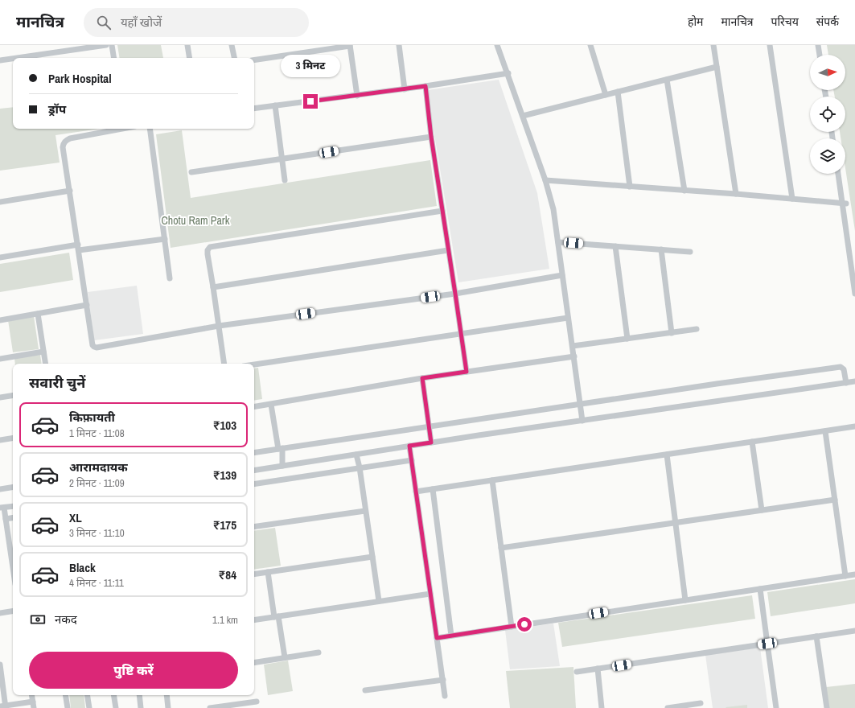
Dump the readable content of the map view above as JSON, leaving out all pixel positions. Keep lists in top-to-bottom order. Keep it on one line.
{"parks":["Chotu Ram Park"],"north":"right","page":{"header":"मानचित्र","search":"यहाँ खोजें","nav":["होम","मानचित्र","परिचय","संपर्क"],"bubble":"3 मिनट","banner":["Park Hospital","ड्रॉप"],"heading":"सवारी चुनें","list":[{"name":"किफ़ायती","note":"1 मिनट · 11:08","value":"₹103"},{"name":"आरामदायक","note":"2 मिनट · 11:09","value":"₹139"},{"name":"XL","note":"3 मिनट · 11:10","value":"₹175"},{"name":"Black","note":"4 मिनट · 11:11","value":"₹84"}],"pay":["नकद","1.1 km"],"buttons":"पुष्टि करें"}}
